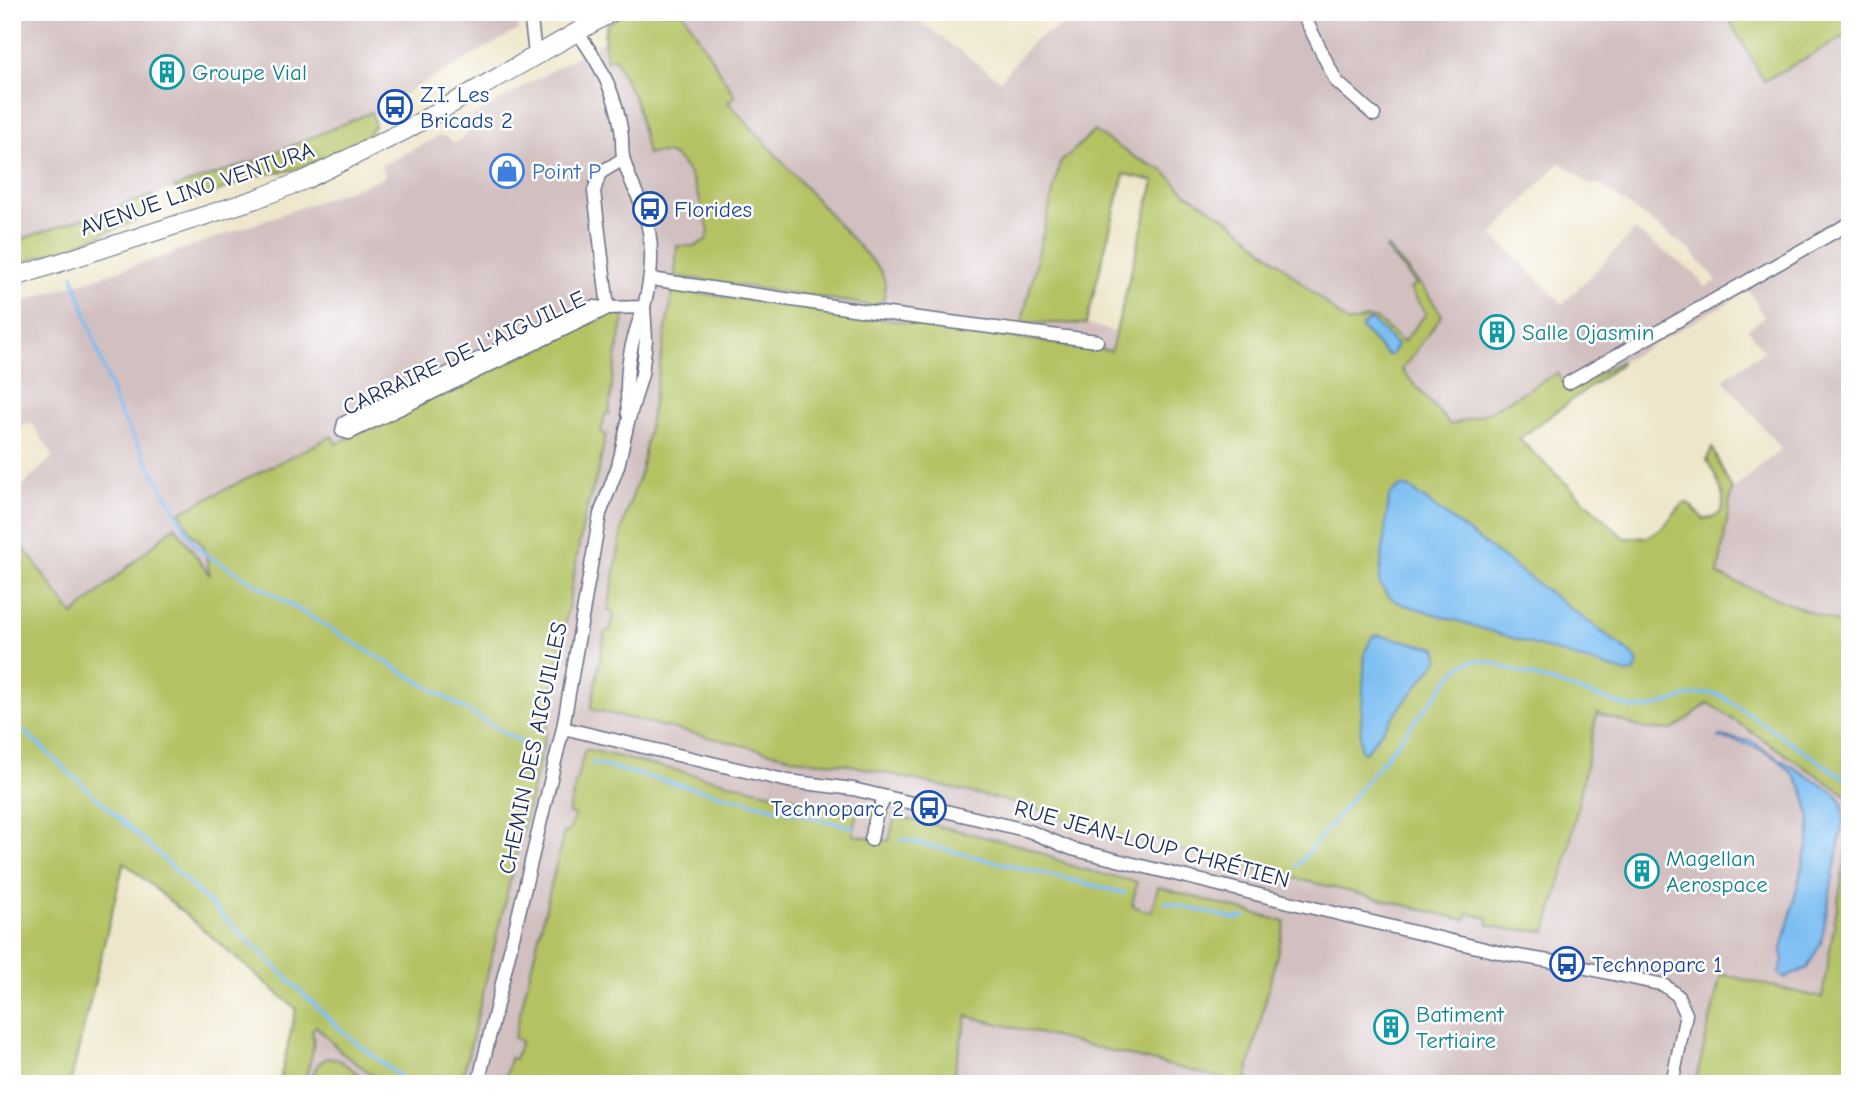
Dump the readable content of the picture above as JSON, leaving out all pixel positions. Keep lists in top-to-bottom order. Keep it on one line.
{"streets":{"main road":["AVENUE LINO VENTURA"],"street":["CARRAIRE DE L'AIGUILLE","CHEMIN DES AIGUILLES","RUE JEAN-LOUP CHRÉTIEN"]},"crossings":[["CARRAIRE DE L'AIGUILLE","CHEMIN DES AIGUILLES"],["CHEMIN DES AIGUILLES","RUE JEAN-LOUP CHRÉTIEN"]],"places":{"building":["Groupe Vial","Salle Ojasmin","Magellan Aerospace","Batiment Tertiaire"],"bus stop":["Z.I. Les Bricads 2","Florides","Technoparc 2","Technoparc 1"],"shop":["Point P"]}}
